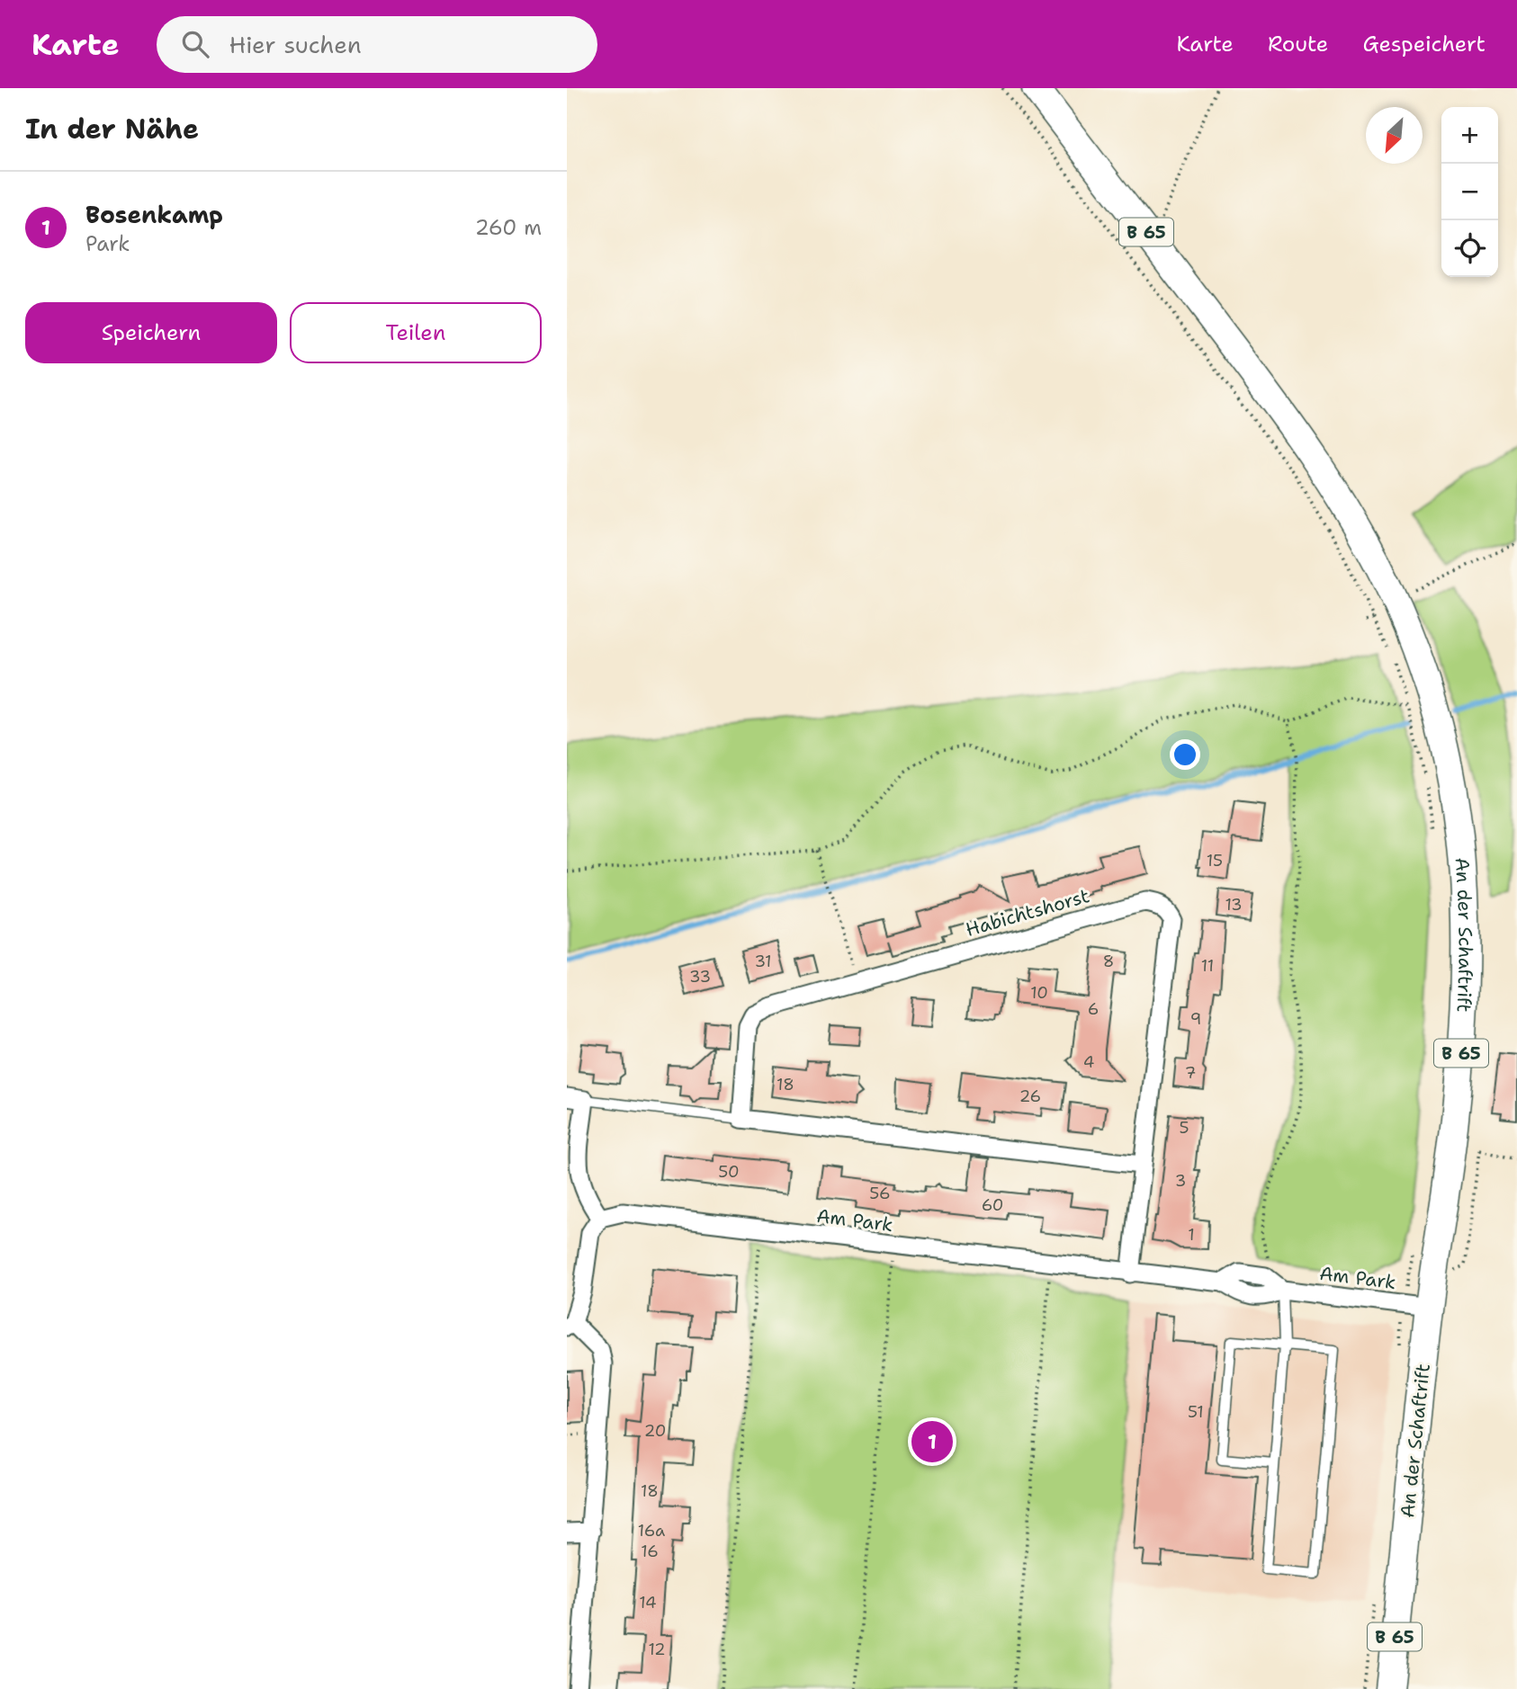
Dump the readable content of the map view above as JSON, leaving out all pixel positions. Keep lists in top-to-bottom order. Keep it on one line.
{"streets":{"main road":["B 65","An der Schaftrift"],"street":["Habichtshorst","Am Park"]},"crossings":[["B 65","An der Schaftrift"],["Habichtshorst","Am Park"],["An der Schaftrift","Am Park"]],"house_numbers":["15","13","31","8","11","33","10","6","9","4","7","18","26","5","50","3","56","60","1","51","20","18","16a","16","14","12"],"north":"bottom left","page":{"header":"Karte","search":"Hier suchen","nav":["Karte","Route","Gespeichert"],"heading":"In der Nähe","map_buttons":["+","−"],"list":[{"mark":"1","name":"Bosenkamp","note":"Park","value":"260 m"}],"buttons":["Speichern","Teilen"],"pins":"1"}}
